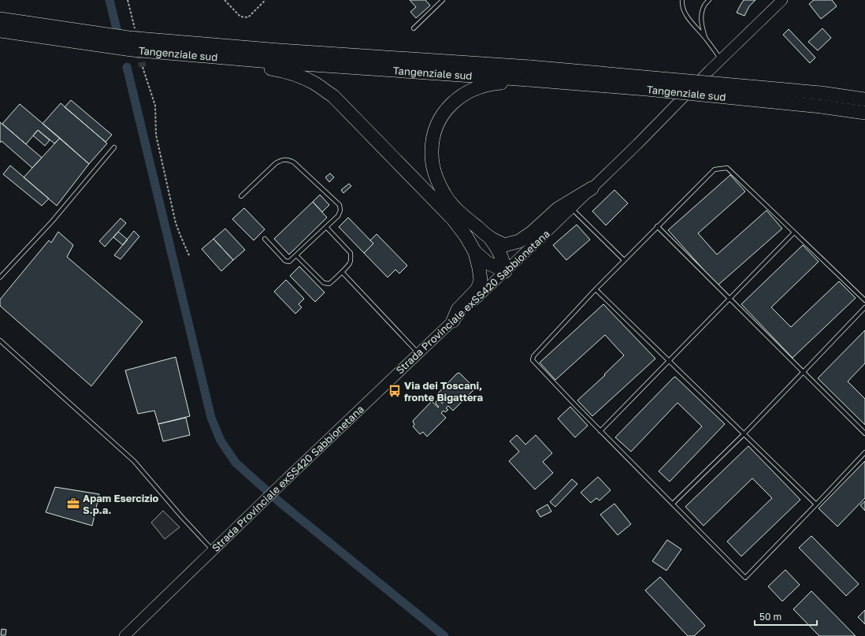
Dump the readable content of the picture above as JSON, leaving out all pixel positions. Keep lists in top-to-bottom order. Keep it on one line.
{"streets":{"highway":["Tangenziale sud"],"main road":["Strada Provinciale exSS420 Sabbionetana"]},"places":{"bus stop":["Via dei Toscani, fronte Bigattera"],"office":["Apam Esercizio S.p.a."]},"scale_bar":"50 m"}
